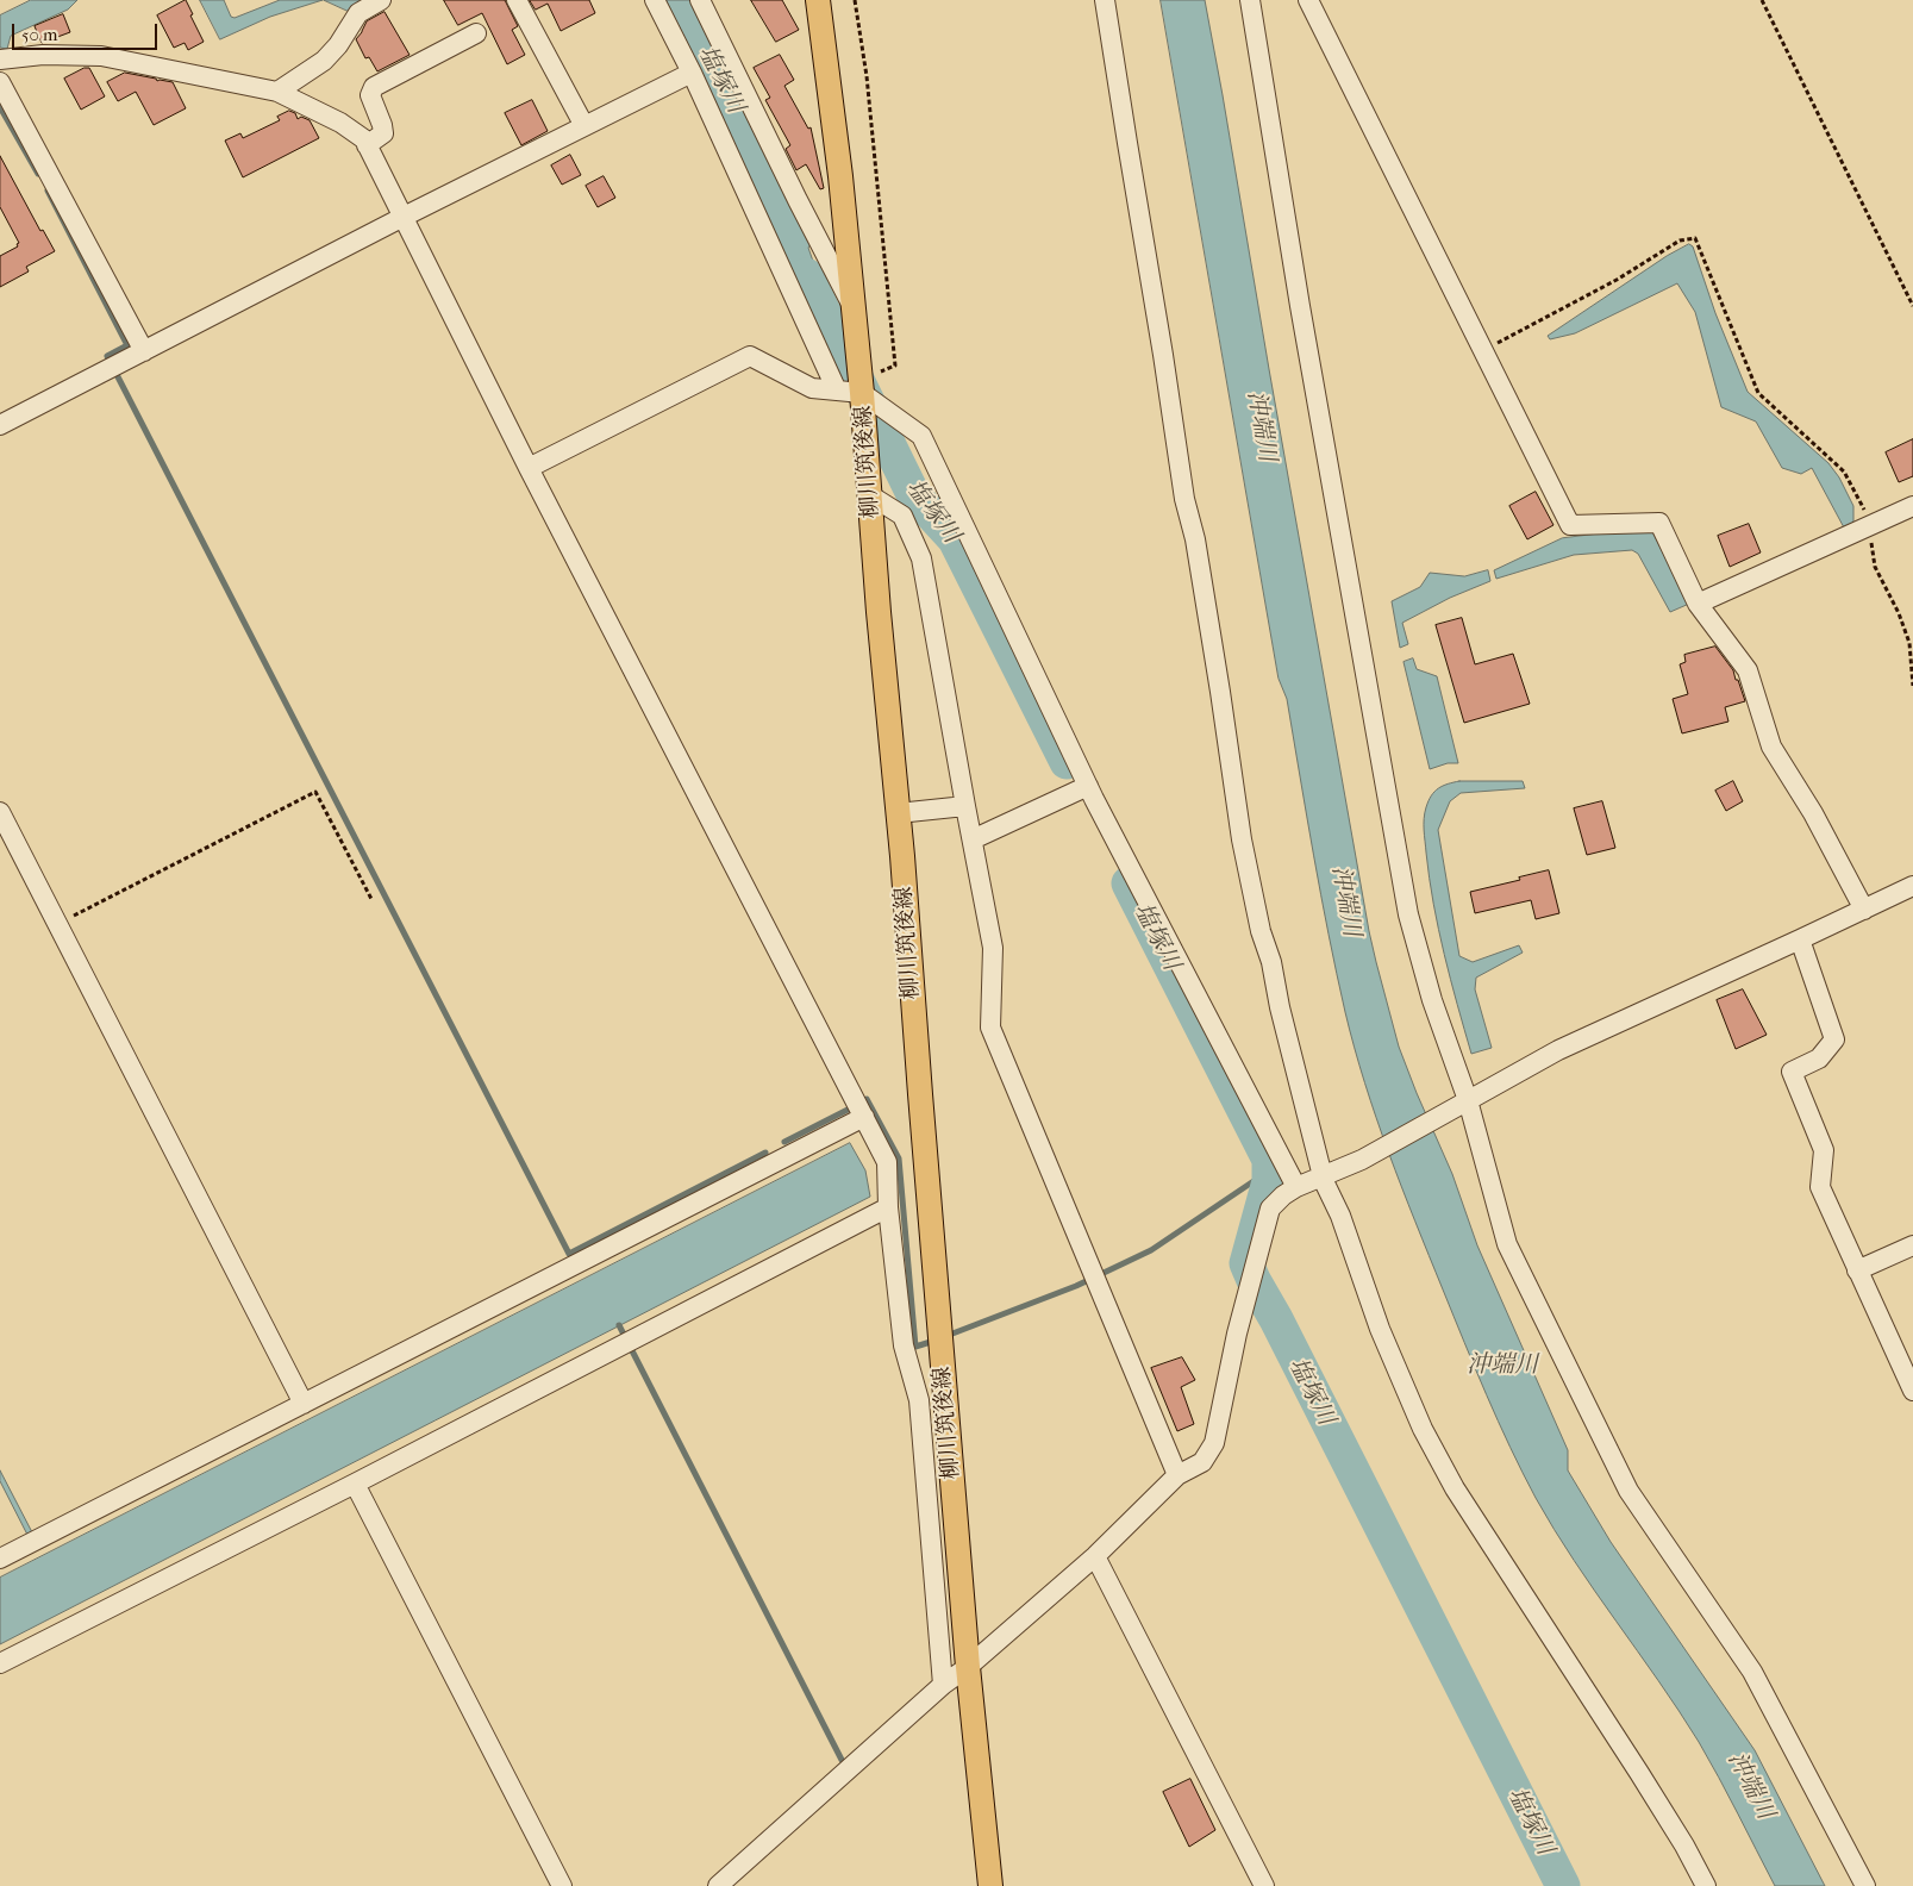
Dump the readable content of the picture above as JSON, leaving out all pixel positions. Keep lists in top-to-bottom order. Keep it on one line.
{"streets":{"main road":["柳川筑後線"]},"water":["塩塚川","沖端川"],"scale_bar":"50 m"}
